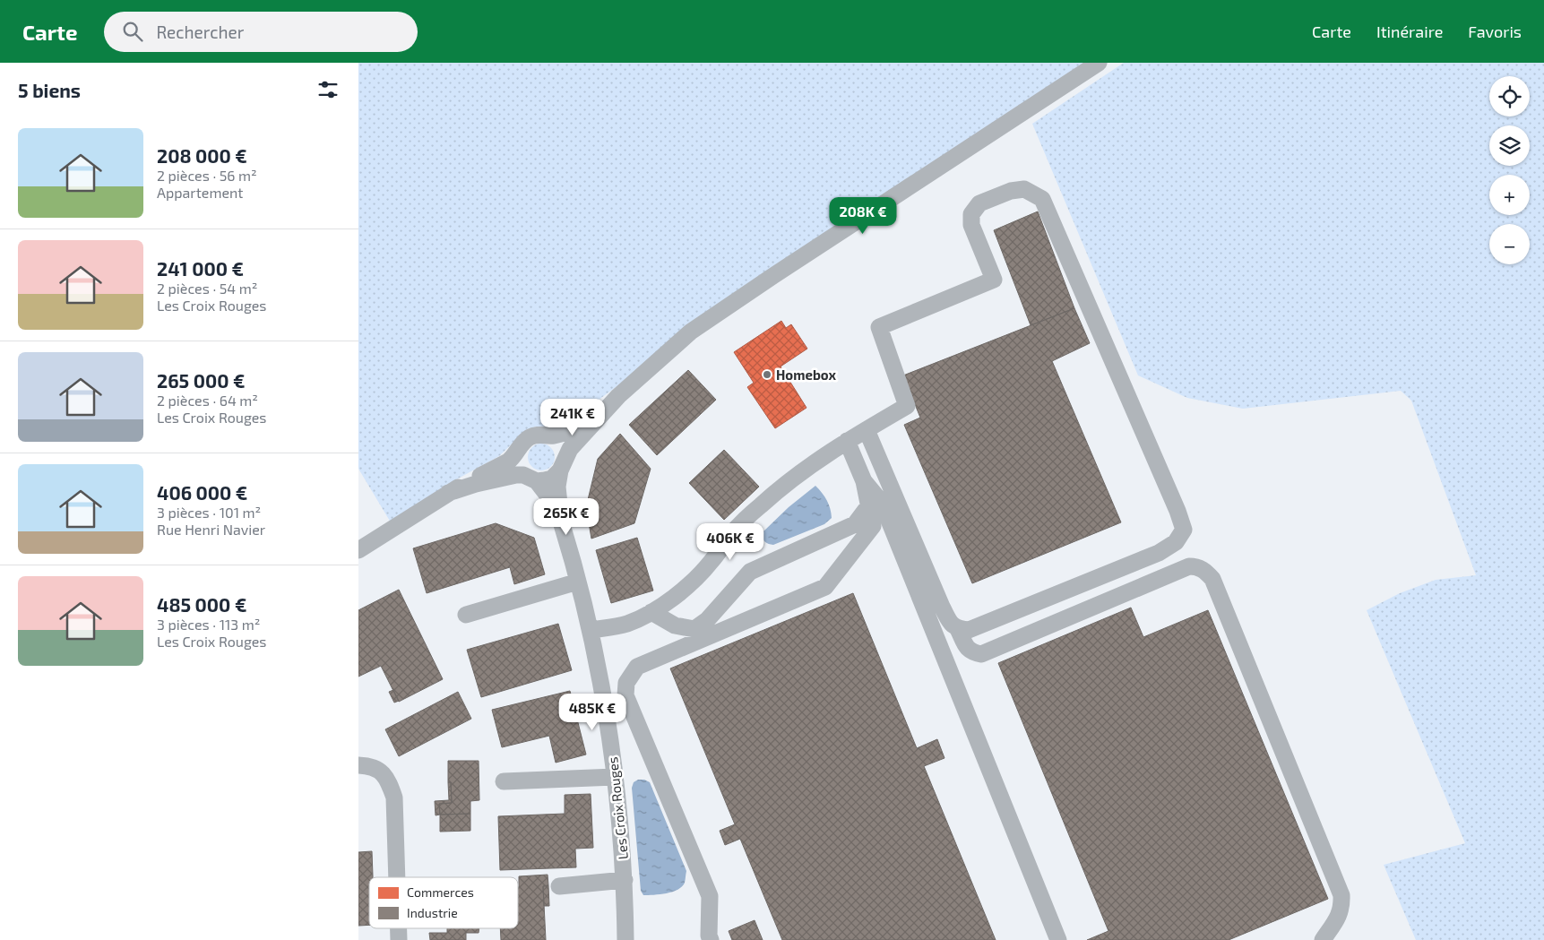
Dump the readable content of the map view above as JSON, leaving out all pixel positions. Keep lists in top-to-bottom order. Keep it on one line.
{"streets":{"street":["Les Croix Rouges"]},"places":["Homebox"],"legend":["Commerces","Industrie"],"page":{"header":"Carte","search":"Rechercher","nav":["Carte","Itinéraire","Favoris"],"heading":"5 biens","map_buttons":["+","−"],"list":[{"name":"208 000 €","note":"2 pièces · 56 m² · Appartement"},{"name":"241 000 €","note":"2 pièces · 54 m² · Les Croix Rouges"},{"name":"265 000 €","note":"2 pièces · 64 m² · Les Croix Rouges"},{"name":"406 000 €","note":"3 pièces · 101 m² · Rue Henri Navier"},{"name":"485 000 €","note":"3 pièces · 113 m² · Les Croix Rouges"}],"price":["208K €","241K €","265K €","406K €","485K €"]}}
